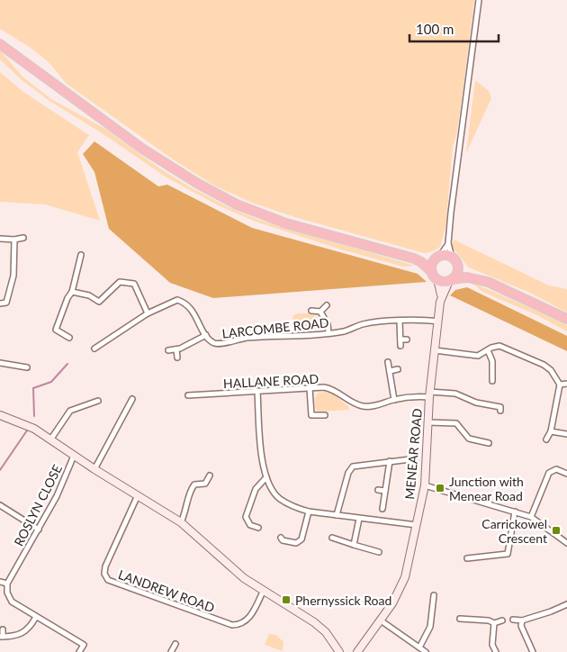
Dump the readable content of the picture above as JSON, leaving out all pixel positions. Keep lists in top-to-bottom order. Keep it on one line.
{"streets":{"street":["LARCOMBE ROAD","HALLANE ROAD","MENEAR ROAD","ROSLYN CLOSE","LANDREW ROAD"]},"crossings":[["LARCOMBE ROAD","MENEAR ROAD"],["HALLANE ROAD","MENEAR ROAD"]],"places":{"transit":["Junction with Menear Road","Carrickowel Crescent","Phernyssick Road"]},"scale_bar":"100 m"}
